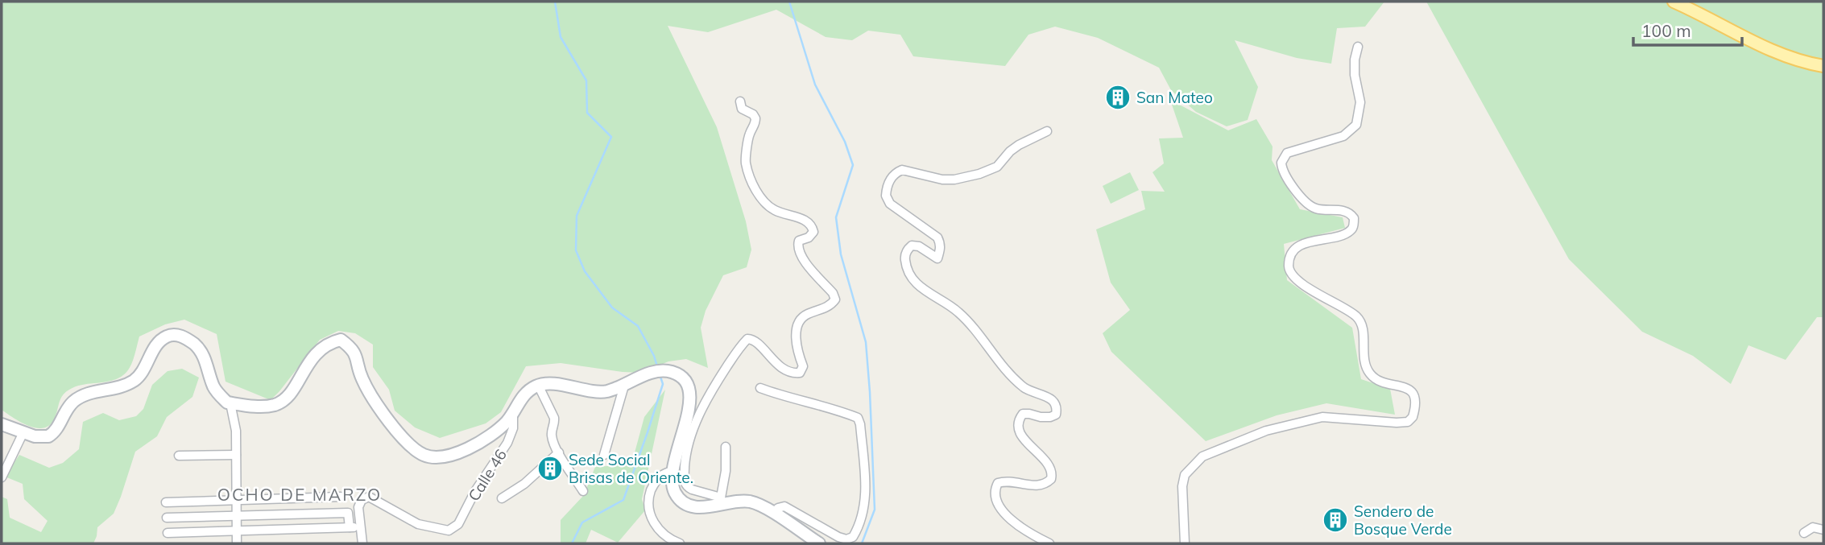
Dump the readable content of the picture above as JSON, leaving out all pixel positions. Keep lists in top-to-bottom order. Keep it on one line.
{"streets":{"street":["Calle 46"]},"districts":["OCHO DE MARZO"],"places":{"building":["San Mateo","Sede Social Brisas de Oriente.","Sendero de Bosque Verde"]},"scale_bar":"100 m"}
